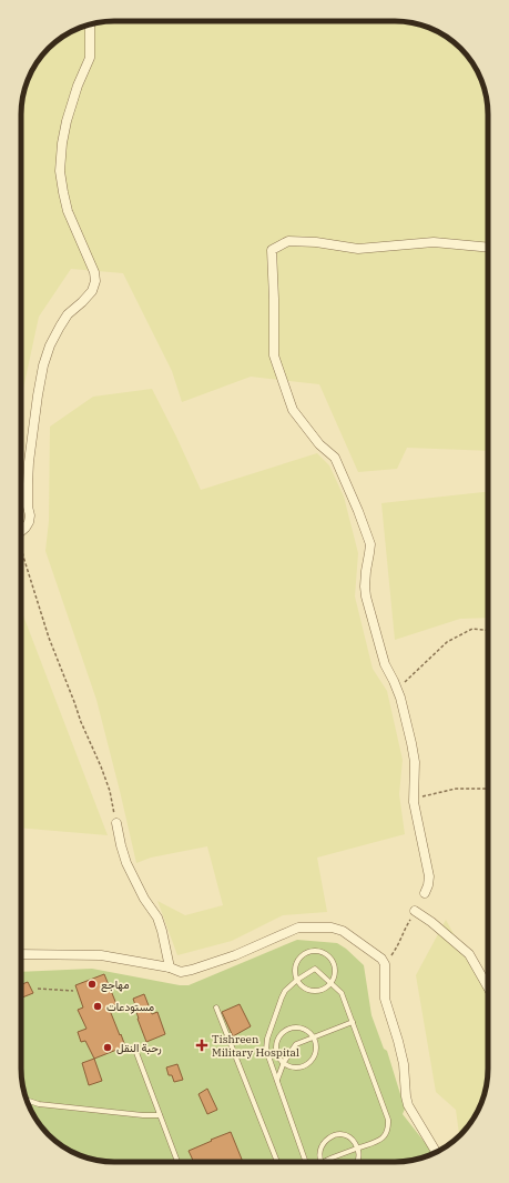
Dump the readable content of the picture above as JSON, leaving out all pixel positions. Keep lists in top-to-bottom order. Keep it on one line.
{"places":{"other":["مهاجع","مستودعات","رحبة النقل"],"health":["Tishreen Military Hospital"]}}
